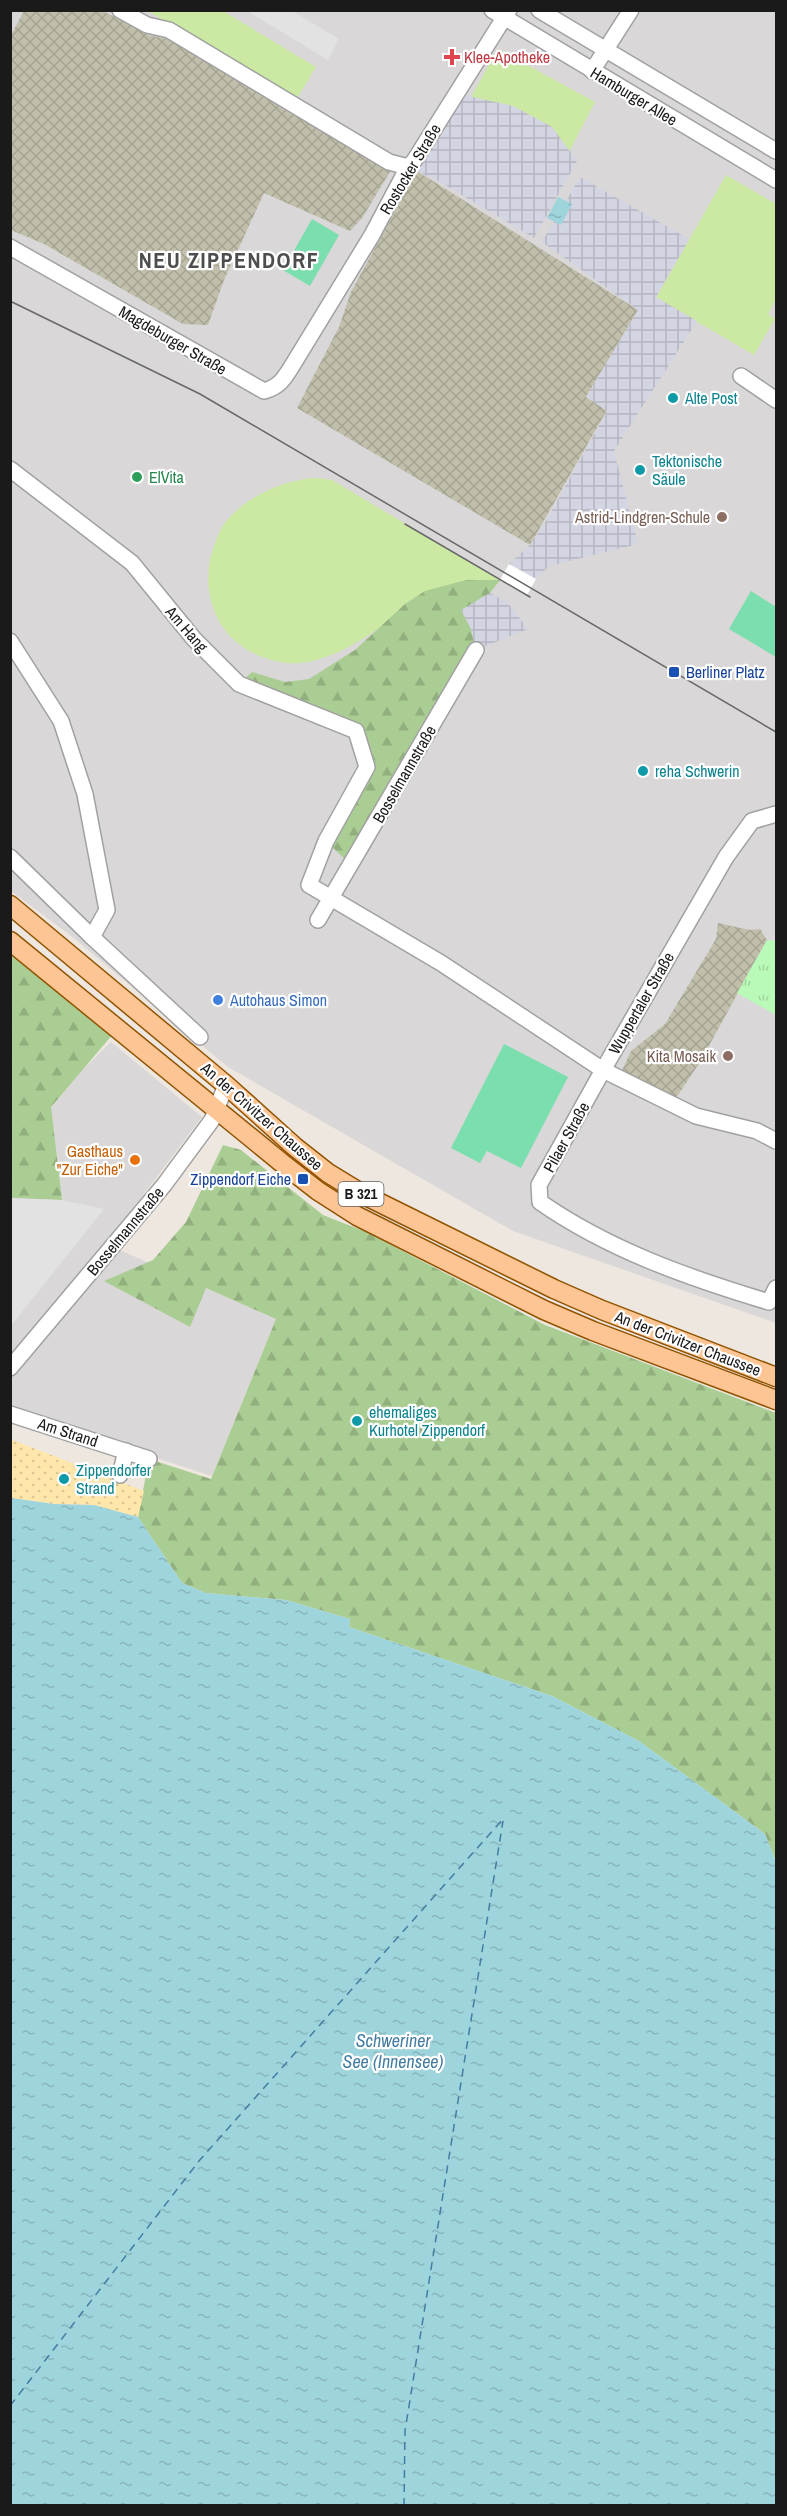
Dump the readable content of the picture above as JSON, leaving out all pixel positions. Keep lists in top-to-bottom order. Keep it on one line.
{"streets":{"main road":["An der Crivitzer Chaussee","B 321"],"street":["Hamburger Allee","Rostocker Straße","Magdeburger Straße","Am Hang","Bosselmannstraße","Wuppertaler Straße","Pilaer Straße","Am Strand"]},"crossings":[["Hamburger Allee","Rostocker Straße"],["Rostocker Straße","Magdeburger Straße"],["Am Hang","Bosselmannstraße"],["Am Hang","Wuppertaler Straße"],["Bosselmannstraße","Wuppertaler Straße"],["Bosselmannstraße","An der Crivitzer Chaussee"],["Wuppertaler Straße","Pilaer Straße"]],"districts":["NEU ZIPPENDORF"],"water":["Schweriner See (Innensee)"],"places":{"health":["Klee-Apotheke"],"other":["Alte Post","Tektonische Säule","El´Vita","Astrid-Lindgren-Schule","reha Schwerin","Autohaus Simon","Kita Mosaik","Gasthaus \"Zur Eiche\"","ehemaliges Kurhotel Zippendorf","Zippendorfer Strand"],"transit":["Berliner Platz","Zippendorf Eiche"]}}
